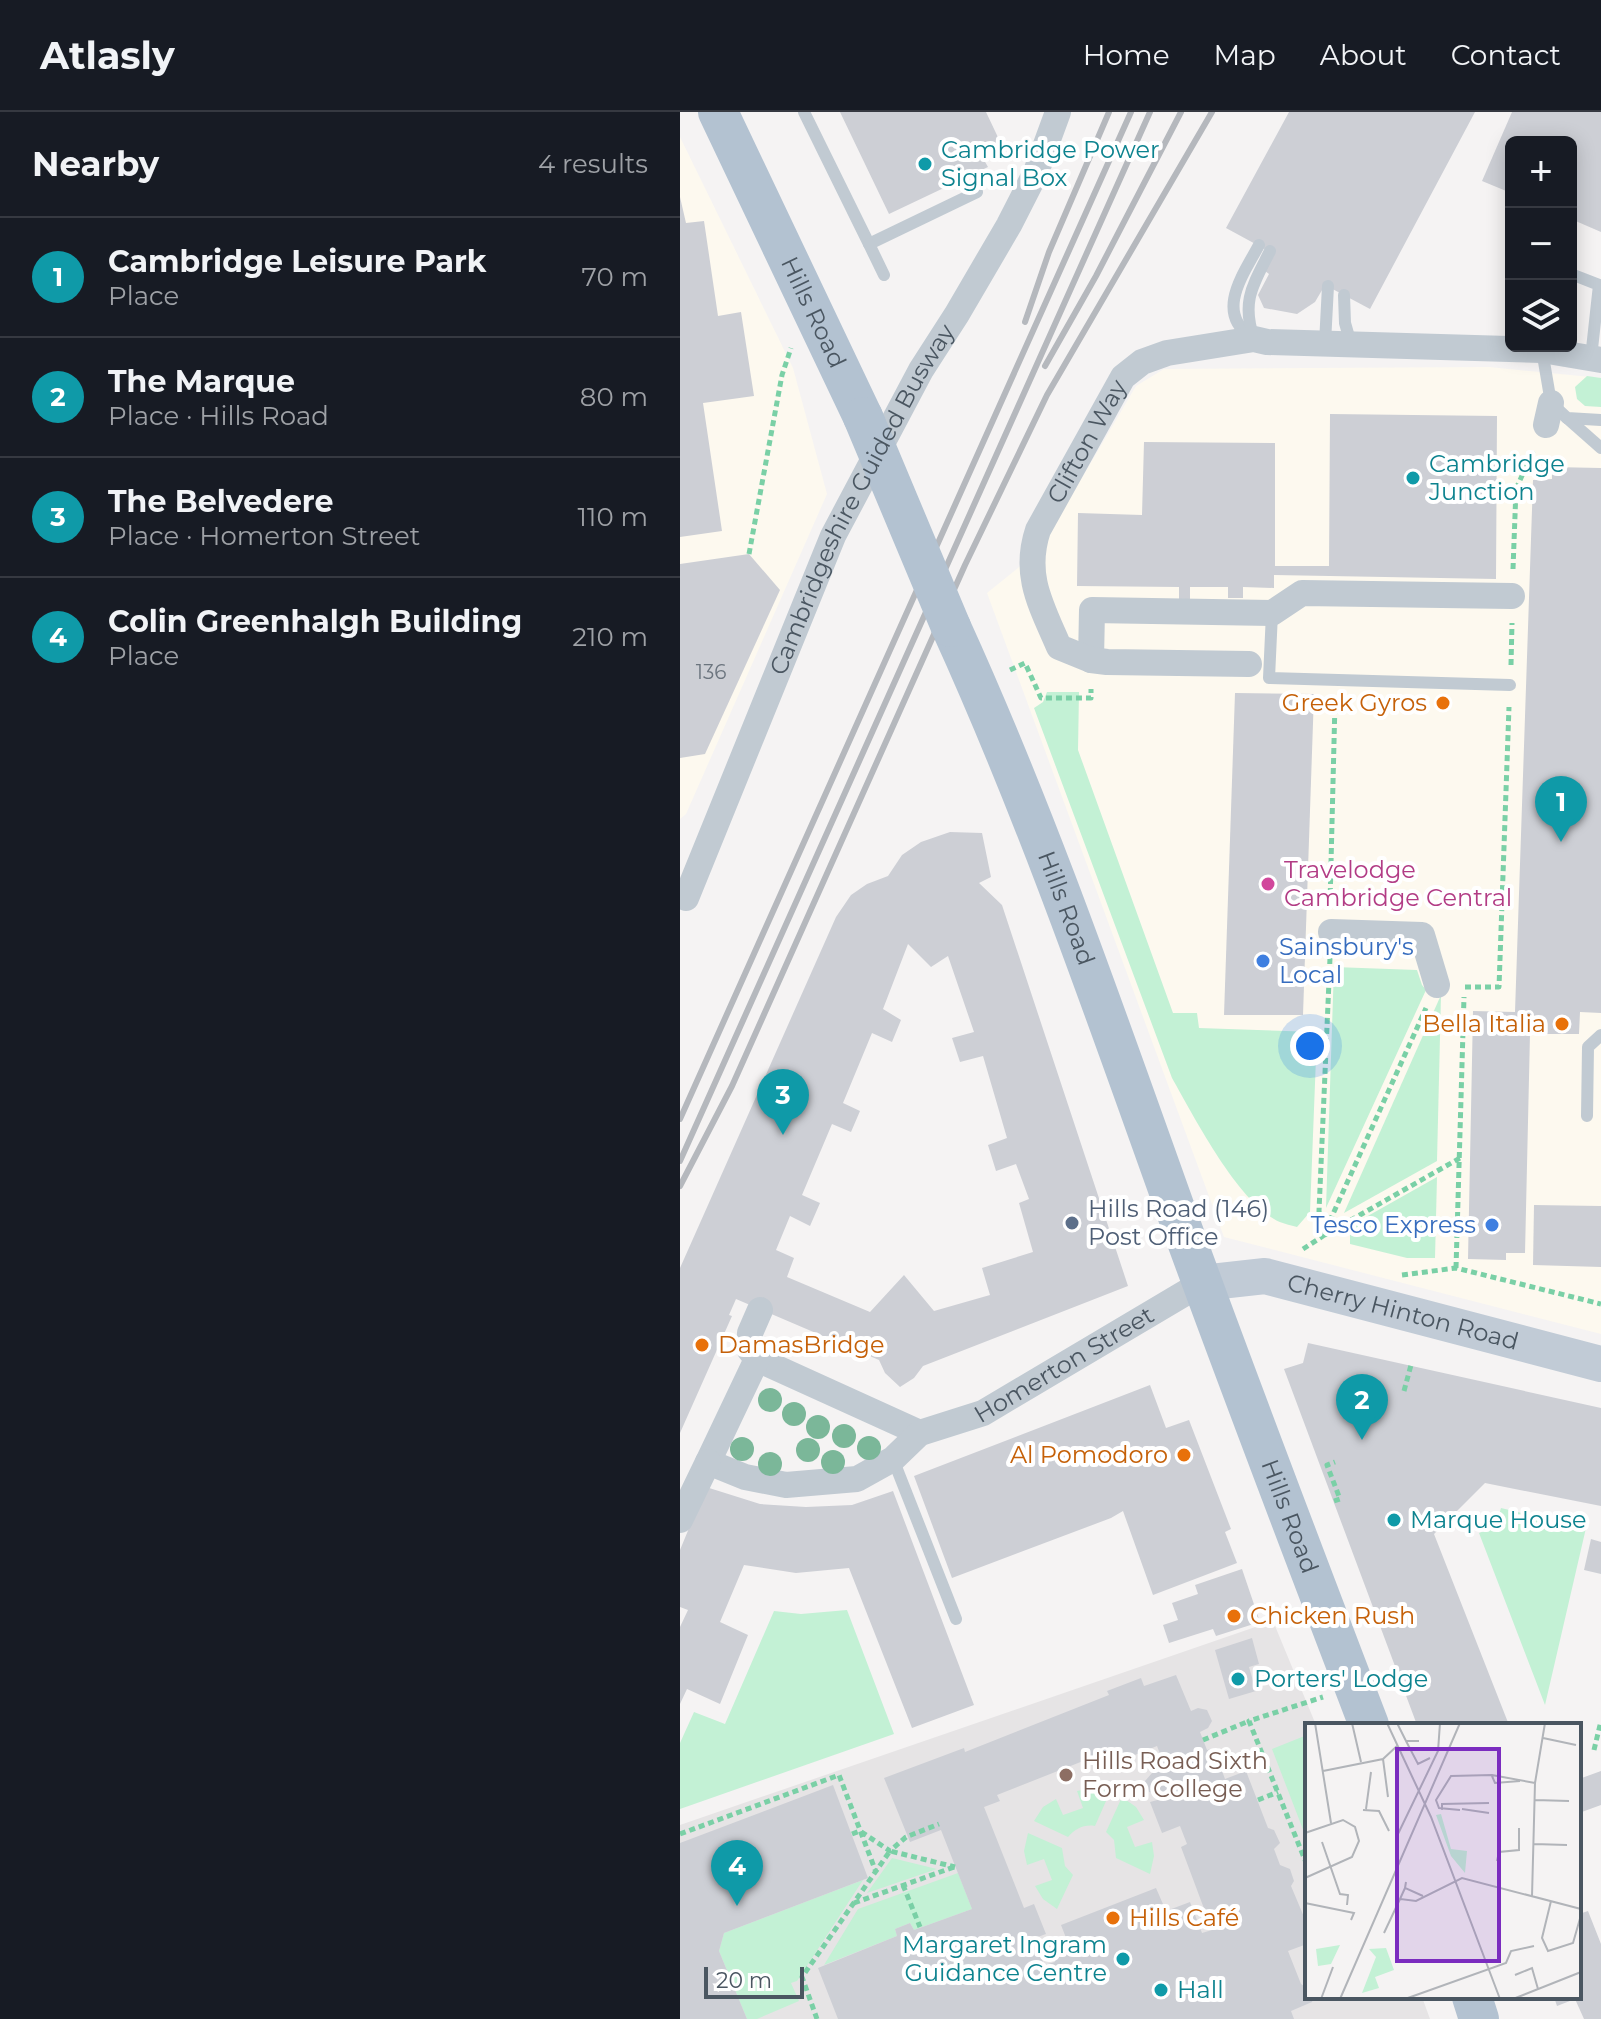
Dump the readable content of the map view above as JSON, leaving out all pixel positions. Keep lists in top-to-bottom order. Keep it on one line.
{"streets":{"main road":["Hills Road"],"street":["Clifton Way","Cambridgeshire Guided Busway","Cherry Hinton Road","Homerton Street"]},"crossings":[["Hills Road","Cherry Hinton Road"],["Hills Road","Homerton Street"],["Cherry Hinton Road","Homerton Street"]],"places":["Cambridge Power Signal Box","Cambridge Junction","Greek Gyros","Travelodge Cambridge Central","Sainsbury's Local","Bella Italia","Hills Road (146) Post Office","Tesco Express","DamasBridge","Al Pomodoro","Marque House","Chicken Rush","Porters' Lodge","Hills Road Sixth Form College","Hills Café","Margaret Ingram Guidance Centre","Hall"],"house_numbers":["136"],"scale_bar":"20 m","page":{"header":"Atlasly","nav":["Home","Map","About","Contact"],"heading":["Nearby","4 results"],"map_buttons":["+","−"],"list":[{"mark":"1","name":"Cambridge Leisure Park","note":"Place","value":"70 m"},{"mark":"2","name":"The Marque","note":"Place · Hills Road","value":"80 m"},{"mark":"3","name":"The Belvedere","note":"Place · Homerton Street","value":"110 m"},{"mark":"4","name":"Colin Greenhalgh Building","note":"Place","value":"210 m"}],"pins":["1","3","2","4"],"scale":"20 m"}}
